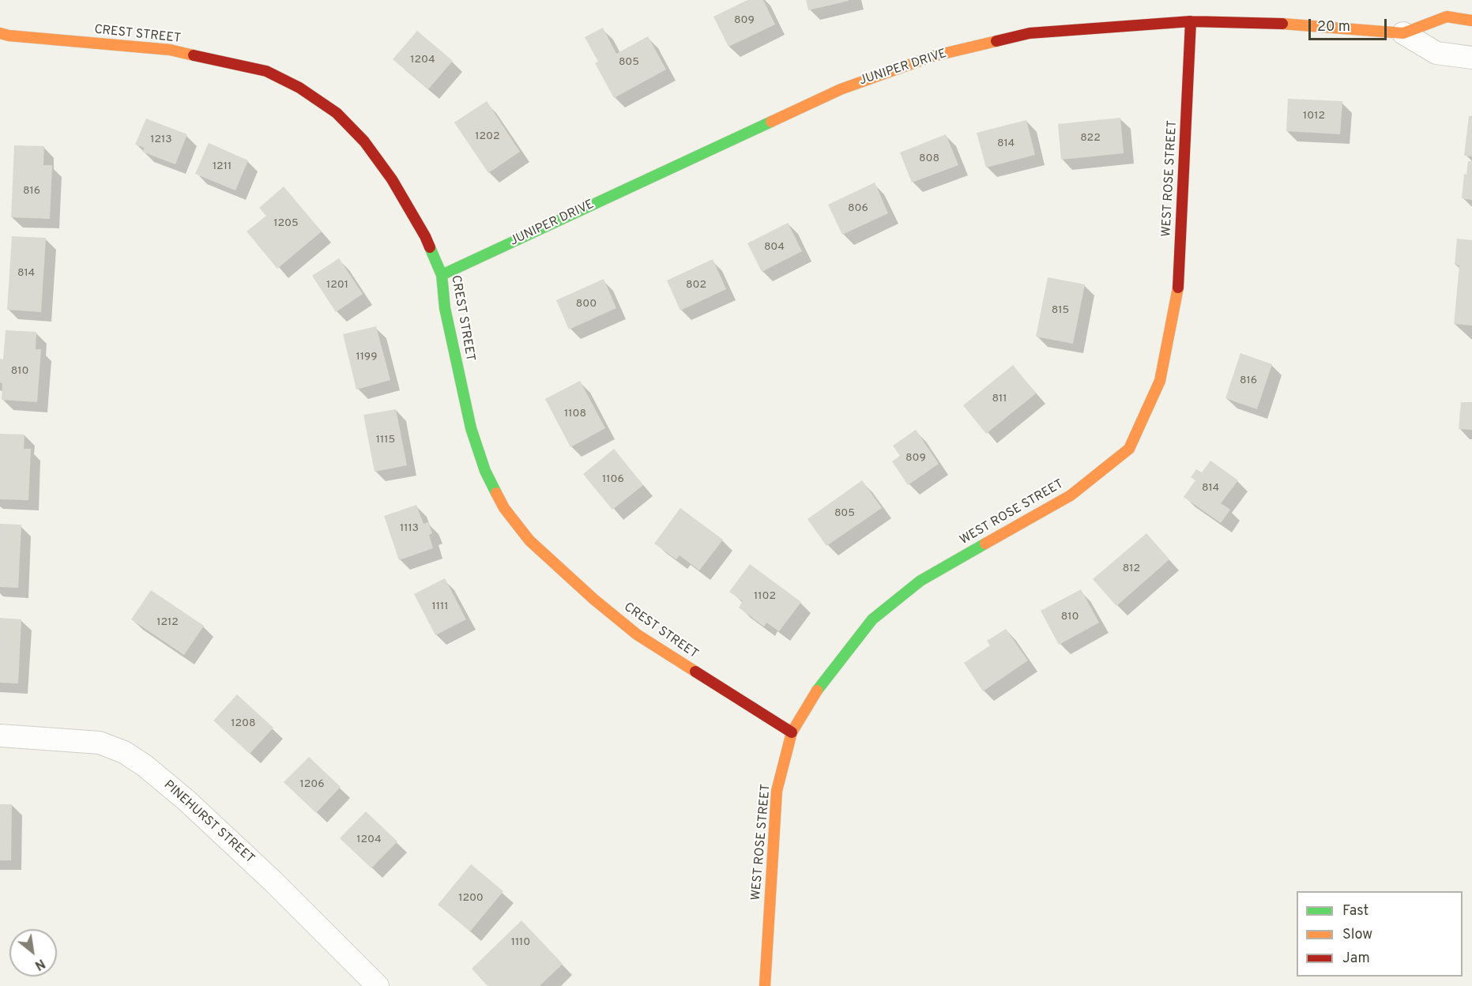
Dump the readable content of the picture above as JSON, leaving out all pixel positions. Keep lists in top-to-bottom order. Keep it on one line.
{"streets":{"street":["CREST STREET","JUNIPER DRIVE","WEST ROSE STREET","PINEHURST STREET"]},"crossings":[["CREST STREET","JUNIPER DRIVE"],["CREST STREET","WEST ROSE STREET"],["JUNIPER DRIVE","WEST ROSE STREET"]],"house_numbers":["809","1204","805","1012","1202","822","1213","814","808","1211","816","806","1205","804","814","1201","802","800","815","1199","810","816","811","1108","1115","809","1106","814","805","1113","812","1102","1111","810","1212","1208","1206","1204","1200","1110"],"legend":["Fast","Slow","Jam"],"scale_bar":"20 m","north":"bottom right"}
